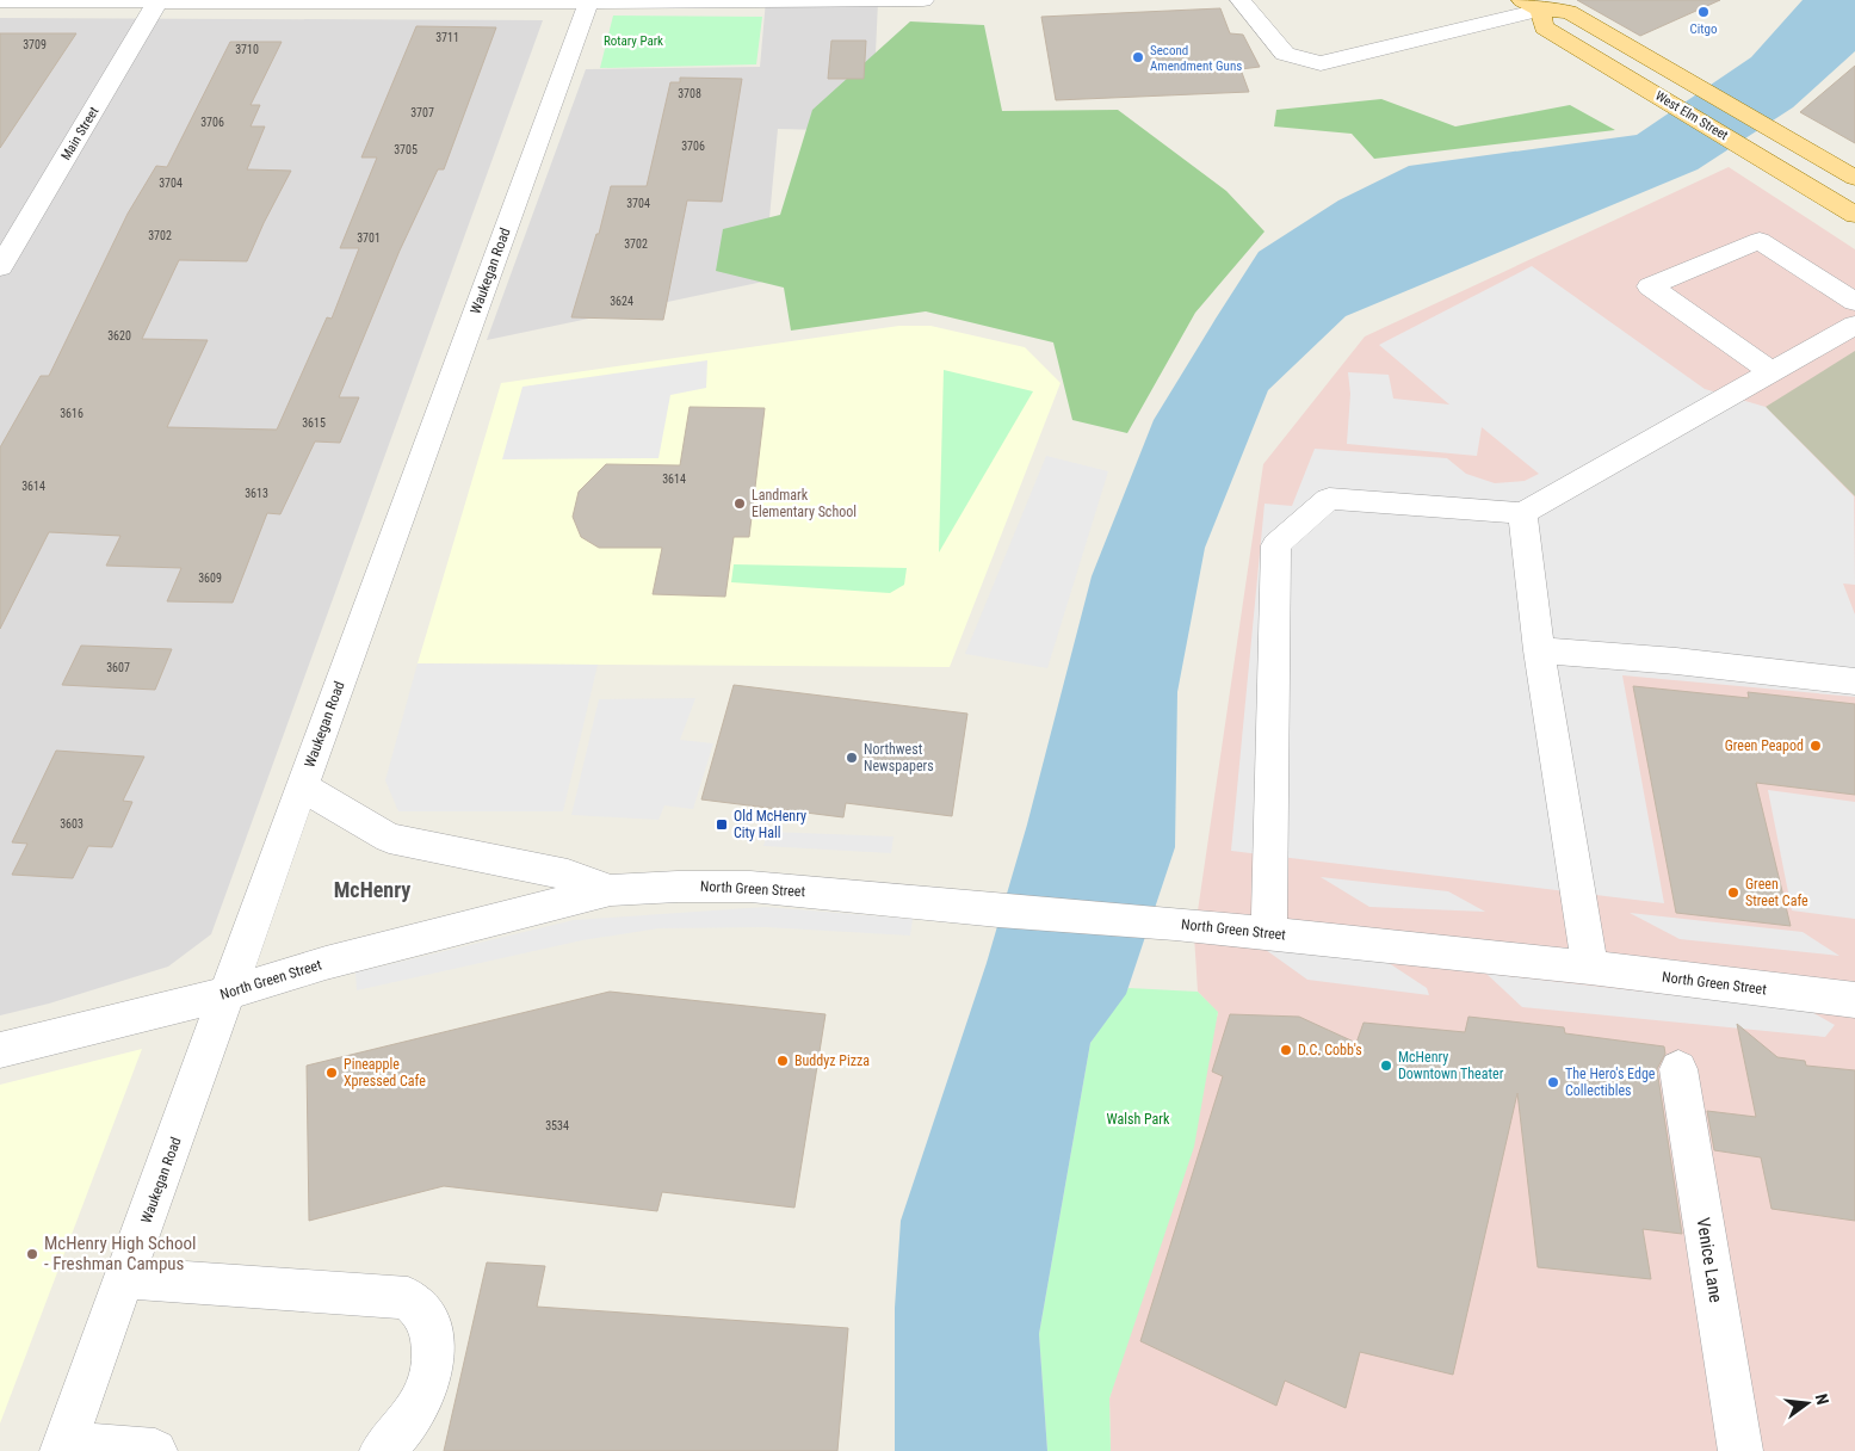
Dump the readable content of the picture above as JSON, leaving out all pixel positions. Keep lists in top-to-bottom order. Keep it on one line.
{"streets":{"main road":["West Elm Street"],"street":["Main Street","Waukegan Road","North Green Street","Venice Lane"]},"crossings":[["Waukegan Road","North Green Street"]],"districts":["McHenry"],"parks":["Rotary Park","Walsh Park"],"places":{"other":["Citgo","Second Amendment Guns","Landmark Elementary School","Green Peapod","Northwest Newspapers","Green Street Cafe","D.C. Cobb's","Buddyz Pizza","McHenry Downtown Theater","Pineapple Xpressed Cafe","The Hero's Edge Collectibles","McHenry High School - Freshman Campus"],"transit":["Old McHenry City Hall"]},"house_numbers":["3711","3709","3710","3708","3707","3706","3706","3705","3704","3704","3702","3701","3702","3624","3620","3616","3615","3614","3614","3613","3609","3607","3603","3534"],"north":"right"}
